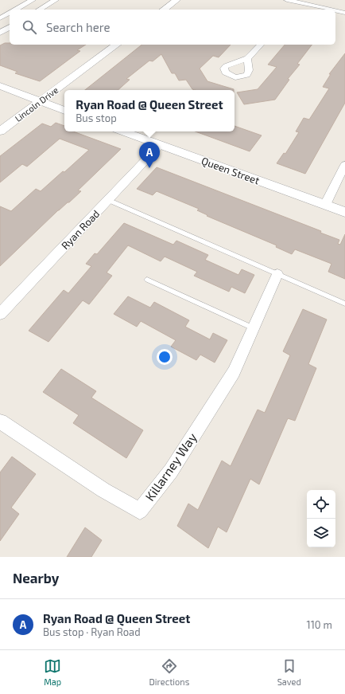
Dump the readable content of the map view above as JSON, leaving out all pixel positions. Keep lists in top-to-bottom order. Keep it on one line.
{"streets":{"street":["Lincoln Drive","Queen Street","Ryan Road","Killarney Way"]},"crossings":[["Queen Street","Ryan Road"]],"page":{"search":"Search here","popup":["Ryan Road @ Queen Street","Bus stop"],"pins":"A","heading":"Nearby","list":[{"mark":"A","name":"Ryan Road @ Queen Street","note":"Bus stop · Ryan Road","value":"110 m"}],"nav":["Map","Directions","Saved"]}}
